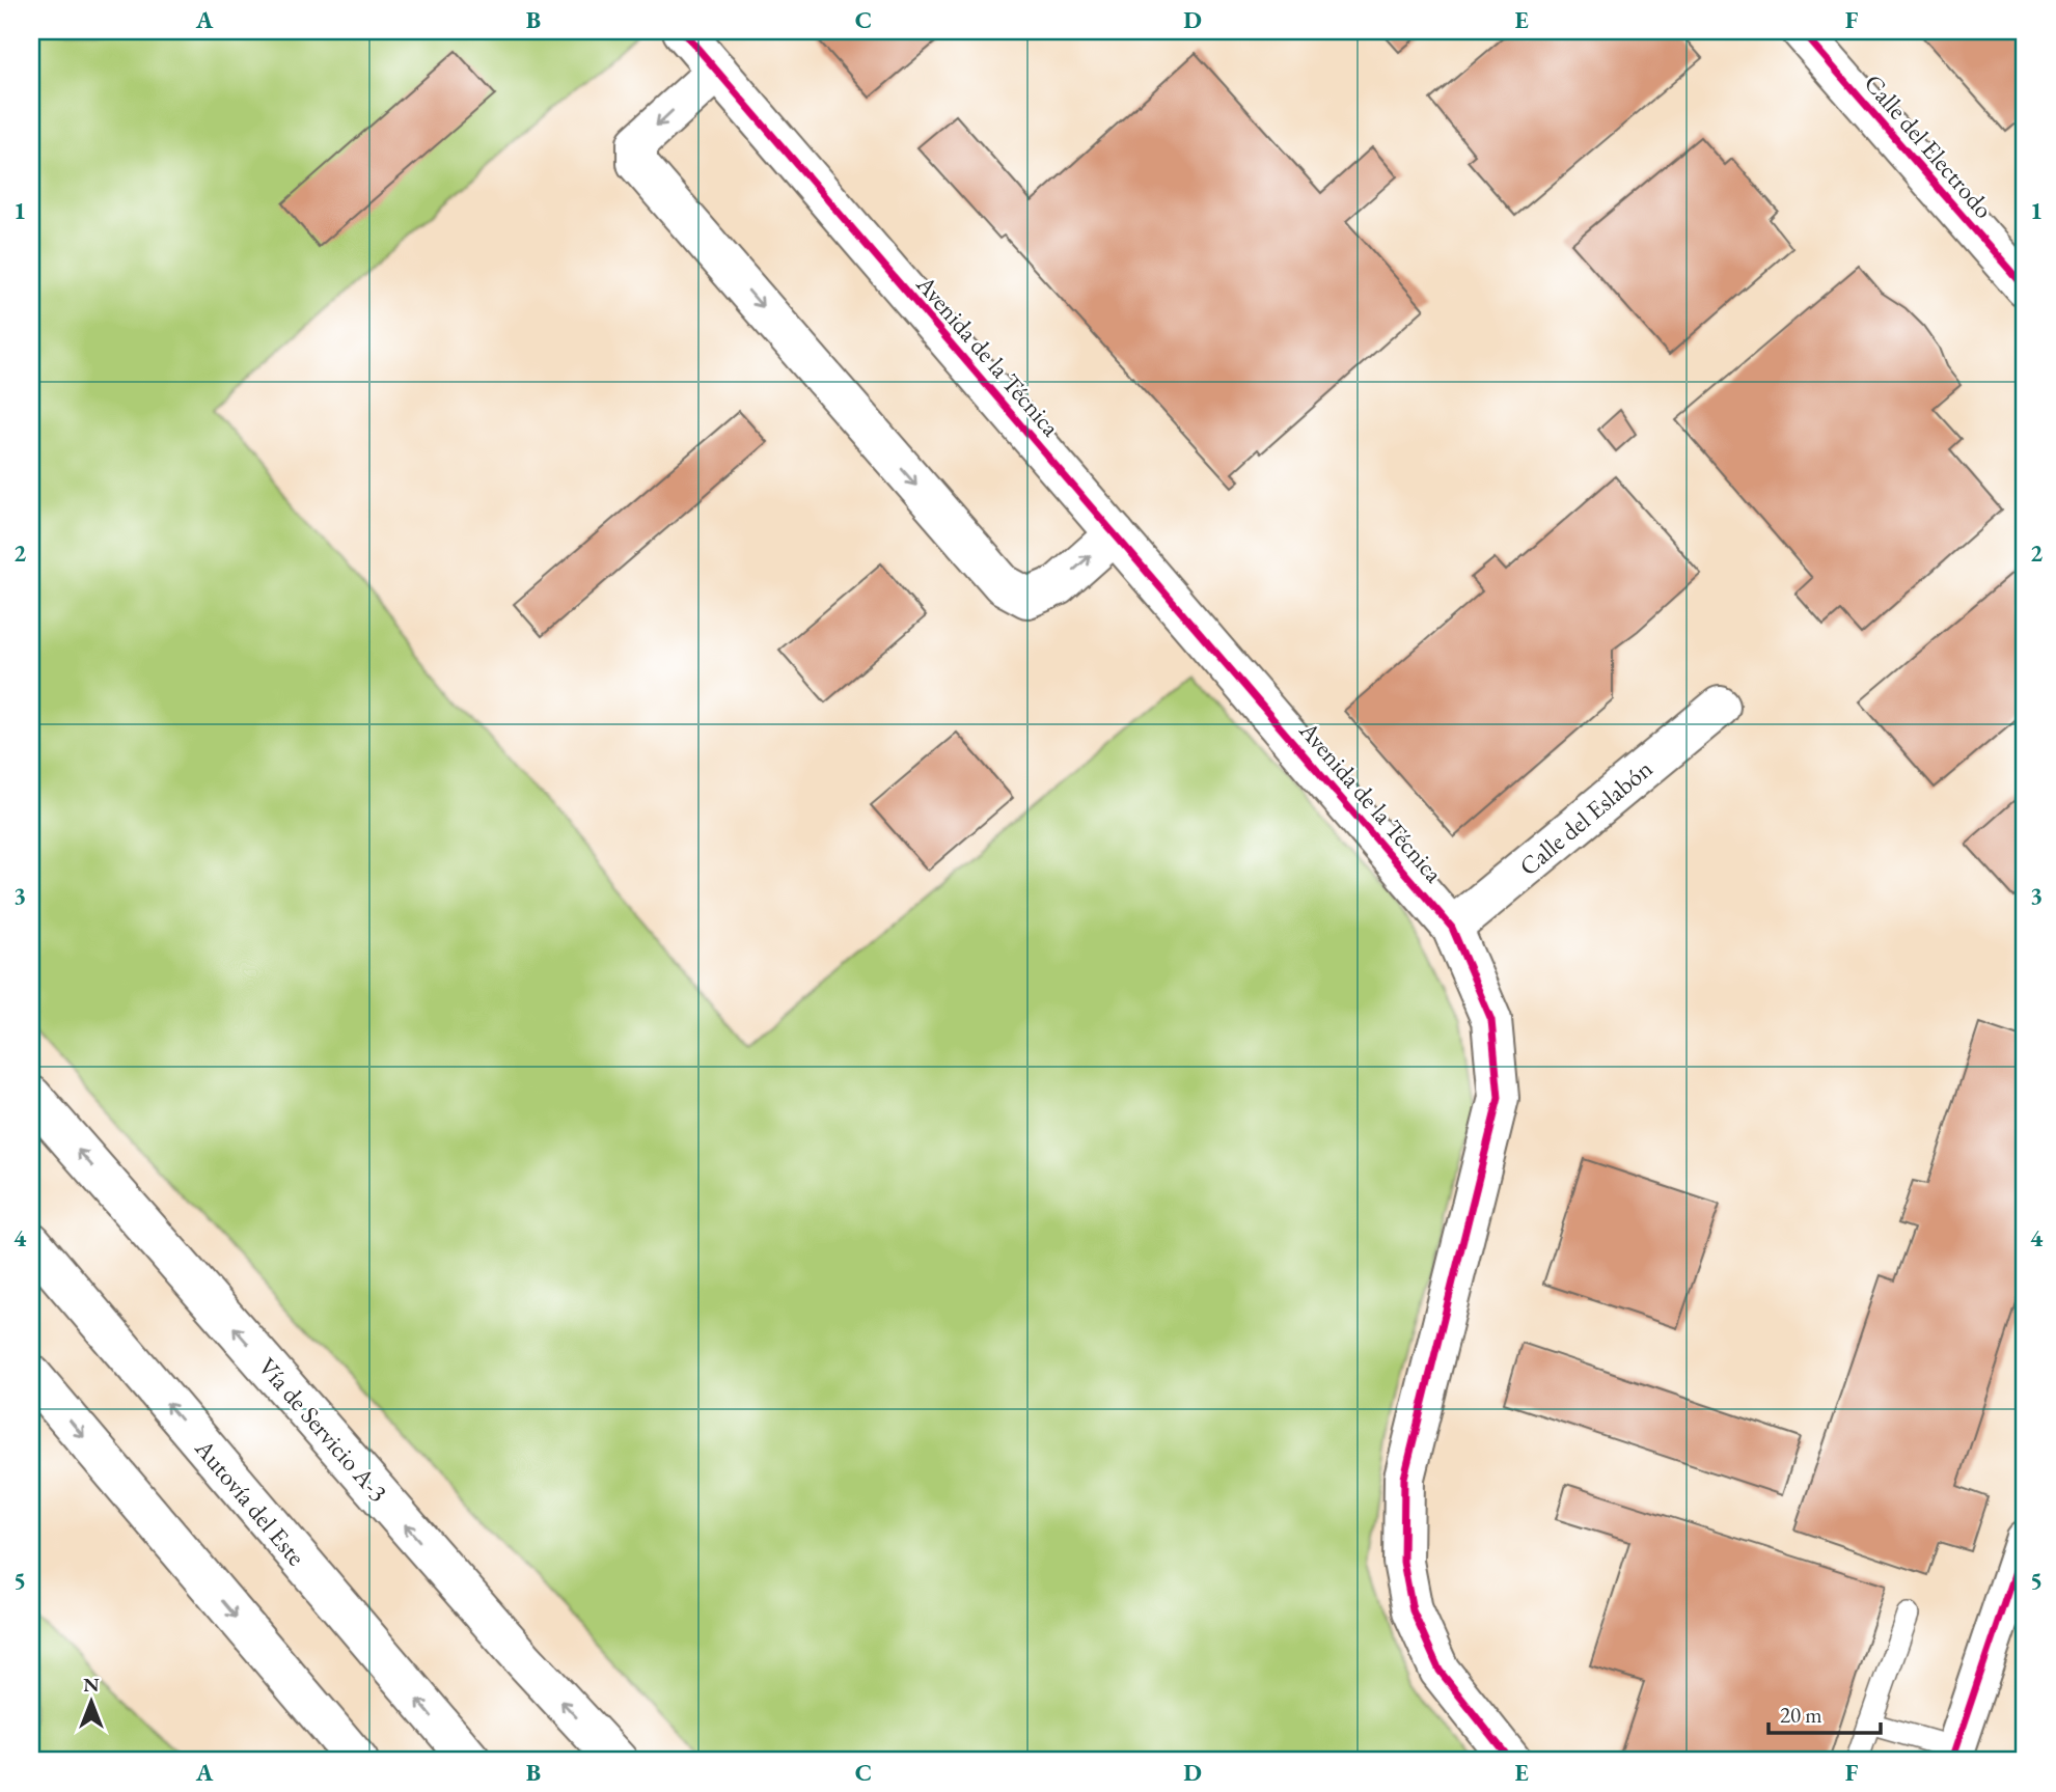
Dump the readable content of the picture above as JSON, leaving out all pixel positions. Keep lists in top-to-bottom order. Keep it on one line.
{"streets":{"main road":["Calle del Electrodo","Avenida de la Técnica","Calle del Eslabón","Vía de Servicio A-3","Autovía del Este"]},"crossings":[["Avenida de la Técnica","Calle del Eslabón"]],"scale_bar":"20 m","north":"top","grid":{"columns":["A","B","C","D","E","F"],"rows":["1","2","3","4","5"]}}
